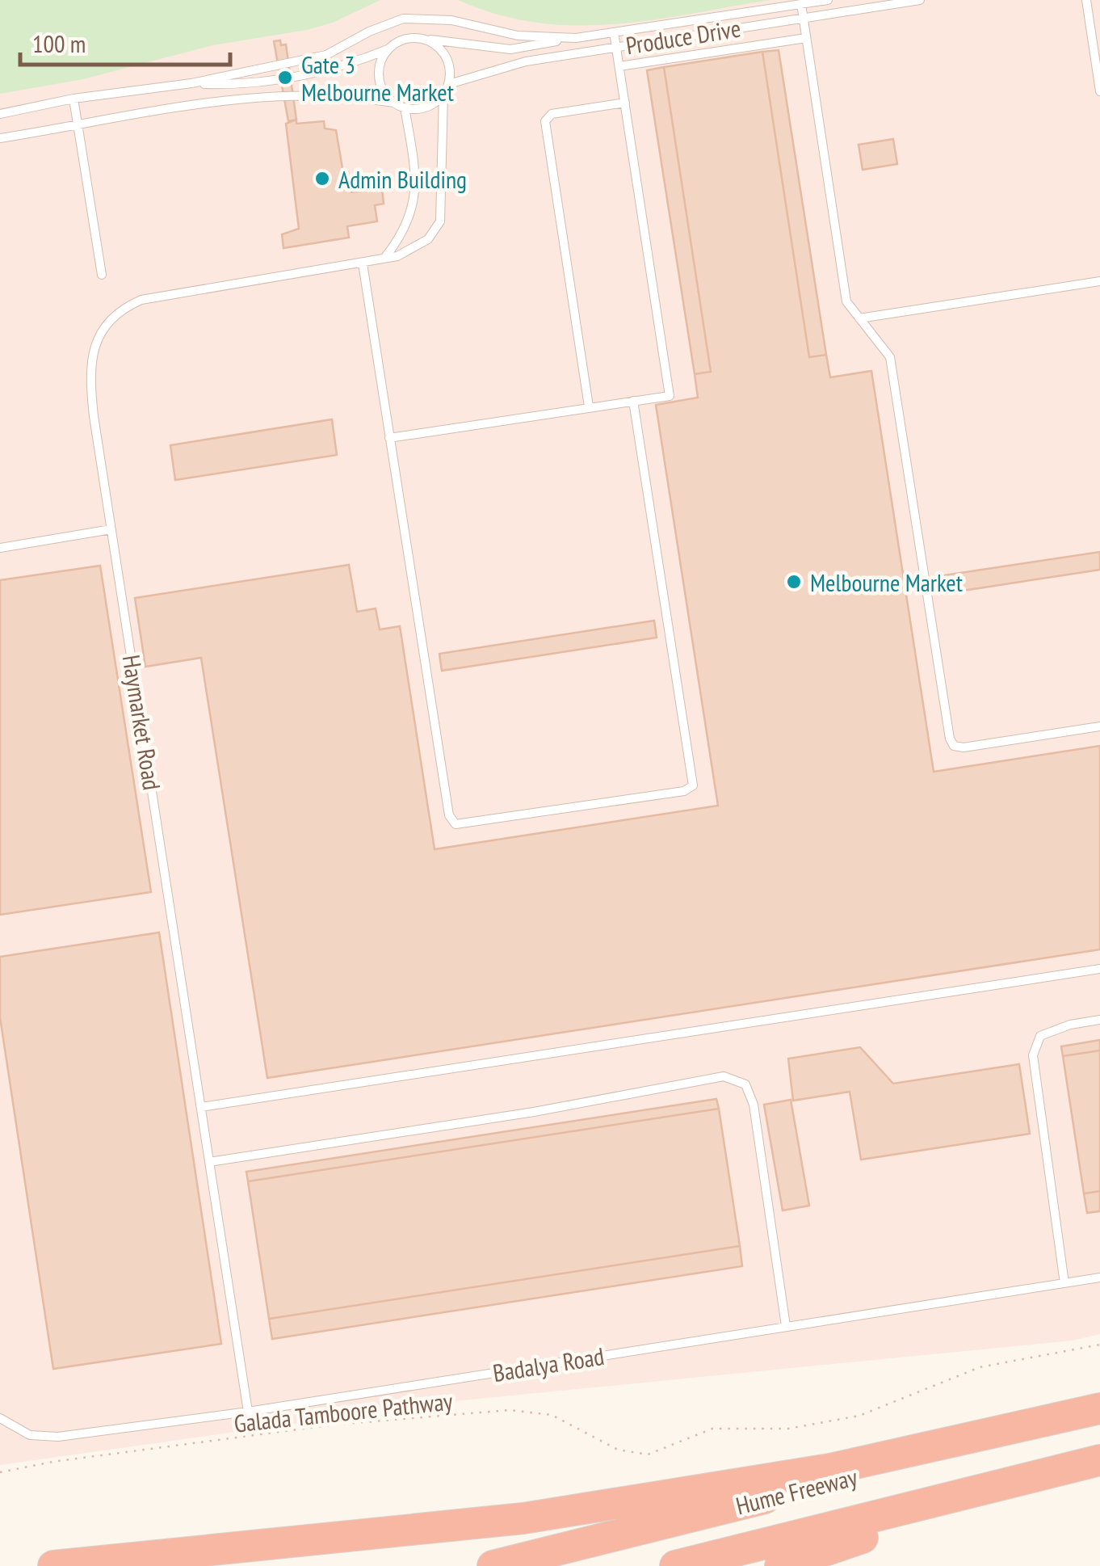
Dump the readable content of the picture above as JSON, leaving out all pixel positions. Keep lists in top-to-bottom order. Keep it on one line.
{"streets":{"highway":["Hume Freeway"],"lane":["Produce Drive","Haymarket Road","Badalya Road"],"path":["Galada Tamboore Pathway"]},"crossings":[["Produce Drive","Haymarket Road"],["Haymarket Road","Badalya Road"]],"places":["Gate 3 Melbourne Market","Admin Building","Melbourne Market"],"scale_bar":"100 m"}
